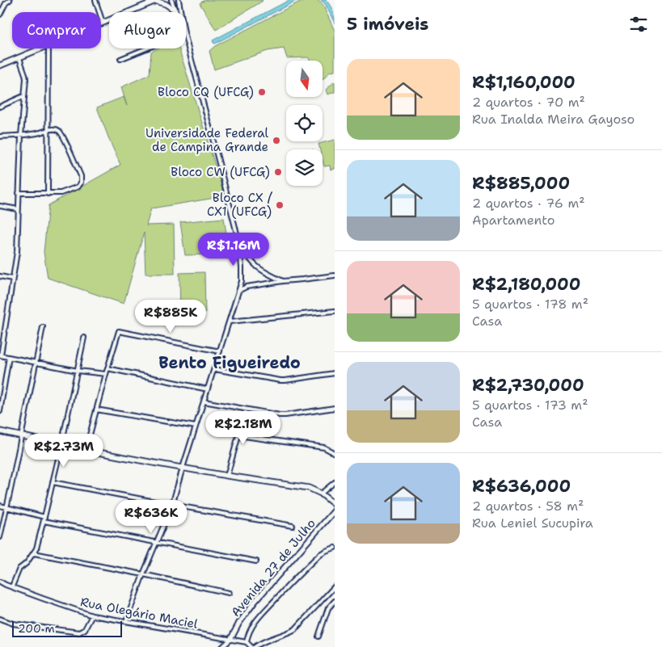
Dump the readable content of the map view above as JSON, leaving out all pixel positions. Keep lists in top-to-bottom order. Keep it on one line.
{"streets":{"street":["Avenida 27 de Julho","Rua Olegário Maciel"]},"crossings":[["Avenida 27 de Julho","Rua Olegário Maciel"]],"districts":["Bento Figueiredo"],"places":["Bloco CQ (UFCG)","Universidade Federal de Campina Grande","Bloco CW (UFCG)","Bloco CX / CX1 (UFCG)"],"scale_bar":"200 m","north":"bottom","page":{"heading":"5 imóveis","chip":["Comprar","Alugar"],"list":[{"name":"R$1,160,000","note":"2 quartos · 70 m² · Rua Inalda Meira Gayoso"},{"name":"R$885,000","note":"2 quartos · 76 m² · Apartamento"},{"name":"R$2,180,000","note":"5 quartos · 178 m² · Casa"},{"name":"R$2,730,000","note":"5 quartos · 173 m² · Casa"},{"name":"R$636,000","note":"2 quartos · 58 m² · Rua Leniel Sucupira"}],"price":["R$1.16M","R$885K","R$2.18M","R$2.73M","R$636K"],"scale":"200 m"}}
